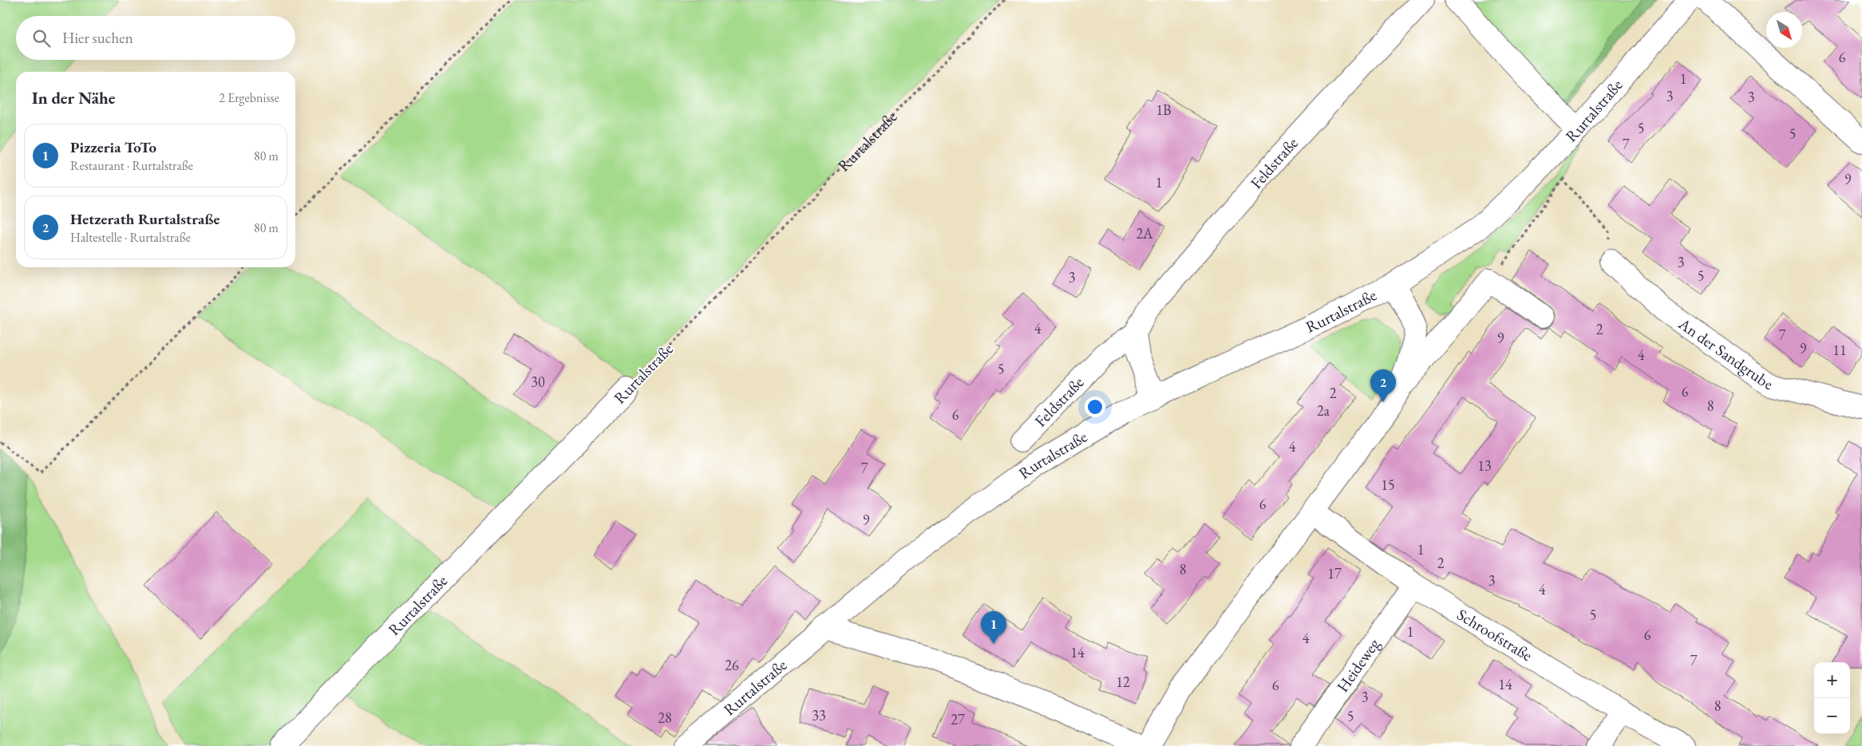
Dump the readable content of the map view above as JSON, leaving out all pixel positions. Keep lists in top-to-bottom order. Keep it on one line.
{"streets":{"street":["Rurtalstraße","Feldstraße","An der Sandgrube","Schroofstraße","Heideweg"]},"crossings":[["Rurtalstraße","Schroofstraße"],["Schroofstraße","Heideweg"]],"house_numbers":["6","1","3","3","1B","5","5","7","9","1","2A","3","5","3","4","2","7","9","9","11","4","5","30","6","2","8","2a","6","4","13","7","15","6","9","1","2","8","17","3","4","5","1","6","4","14","7","26","12","14","6","3","8","33","5","28","27"],"north":"bottom right","page":{"search":"Hier suchen","heading":["In der Nähe","2 Ergebnisse"],"list":[{"mark":"1","name":"Pizzeria ToTo","note":"Restaurant · Rurtalstraße","value":"80 m"},{"mark":"2","name":"Hetzerath Rurtalstraße","note":"Haltestelle · Rurtalstraße","value":"80 m"}],"pins":["2","1"],"map_buttons":["+","−"]}}
